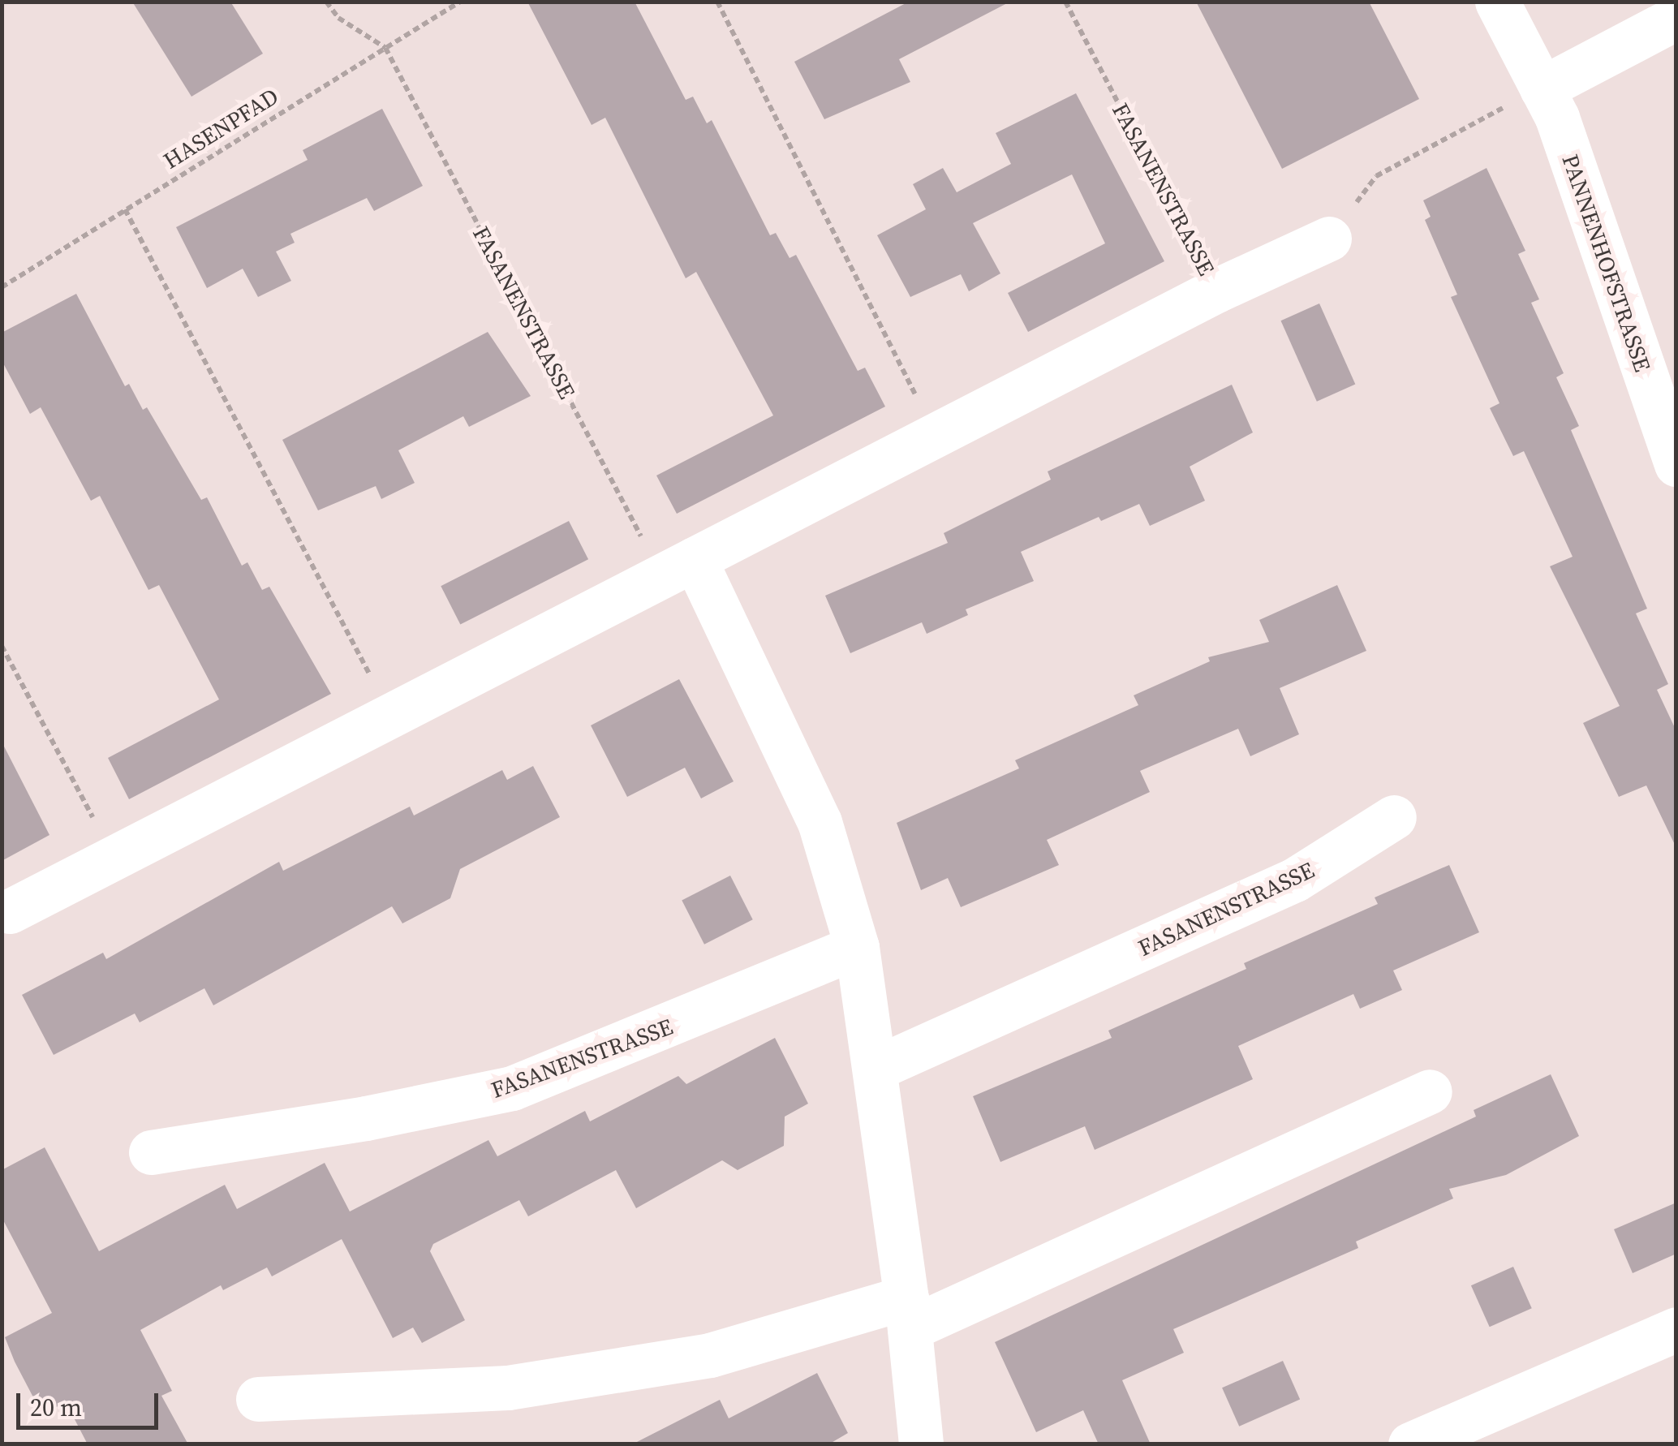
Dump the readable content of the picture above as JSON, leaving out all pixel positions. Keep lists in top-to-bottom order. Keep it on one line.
{"streets":{"street":["FASANENSTRASSE","PANNENHOFSTRASSE"],"path":["HASENPFAD"]},"crossings":[["HASENPFAD","FASANENSTRASSE"]],"scale_bar":"20 m"}
